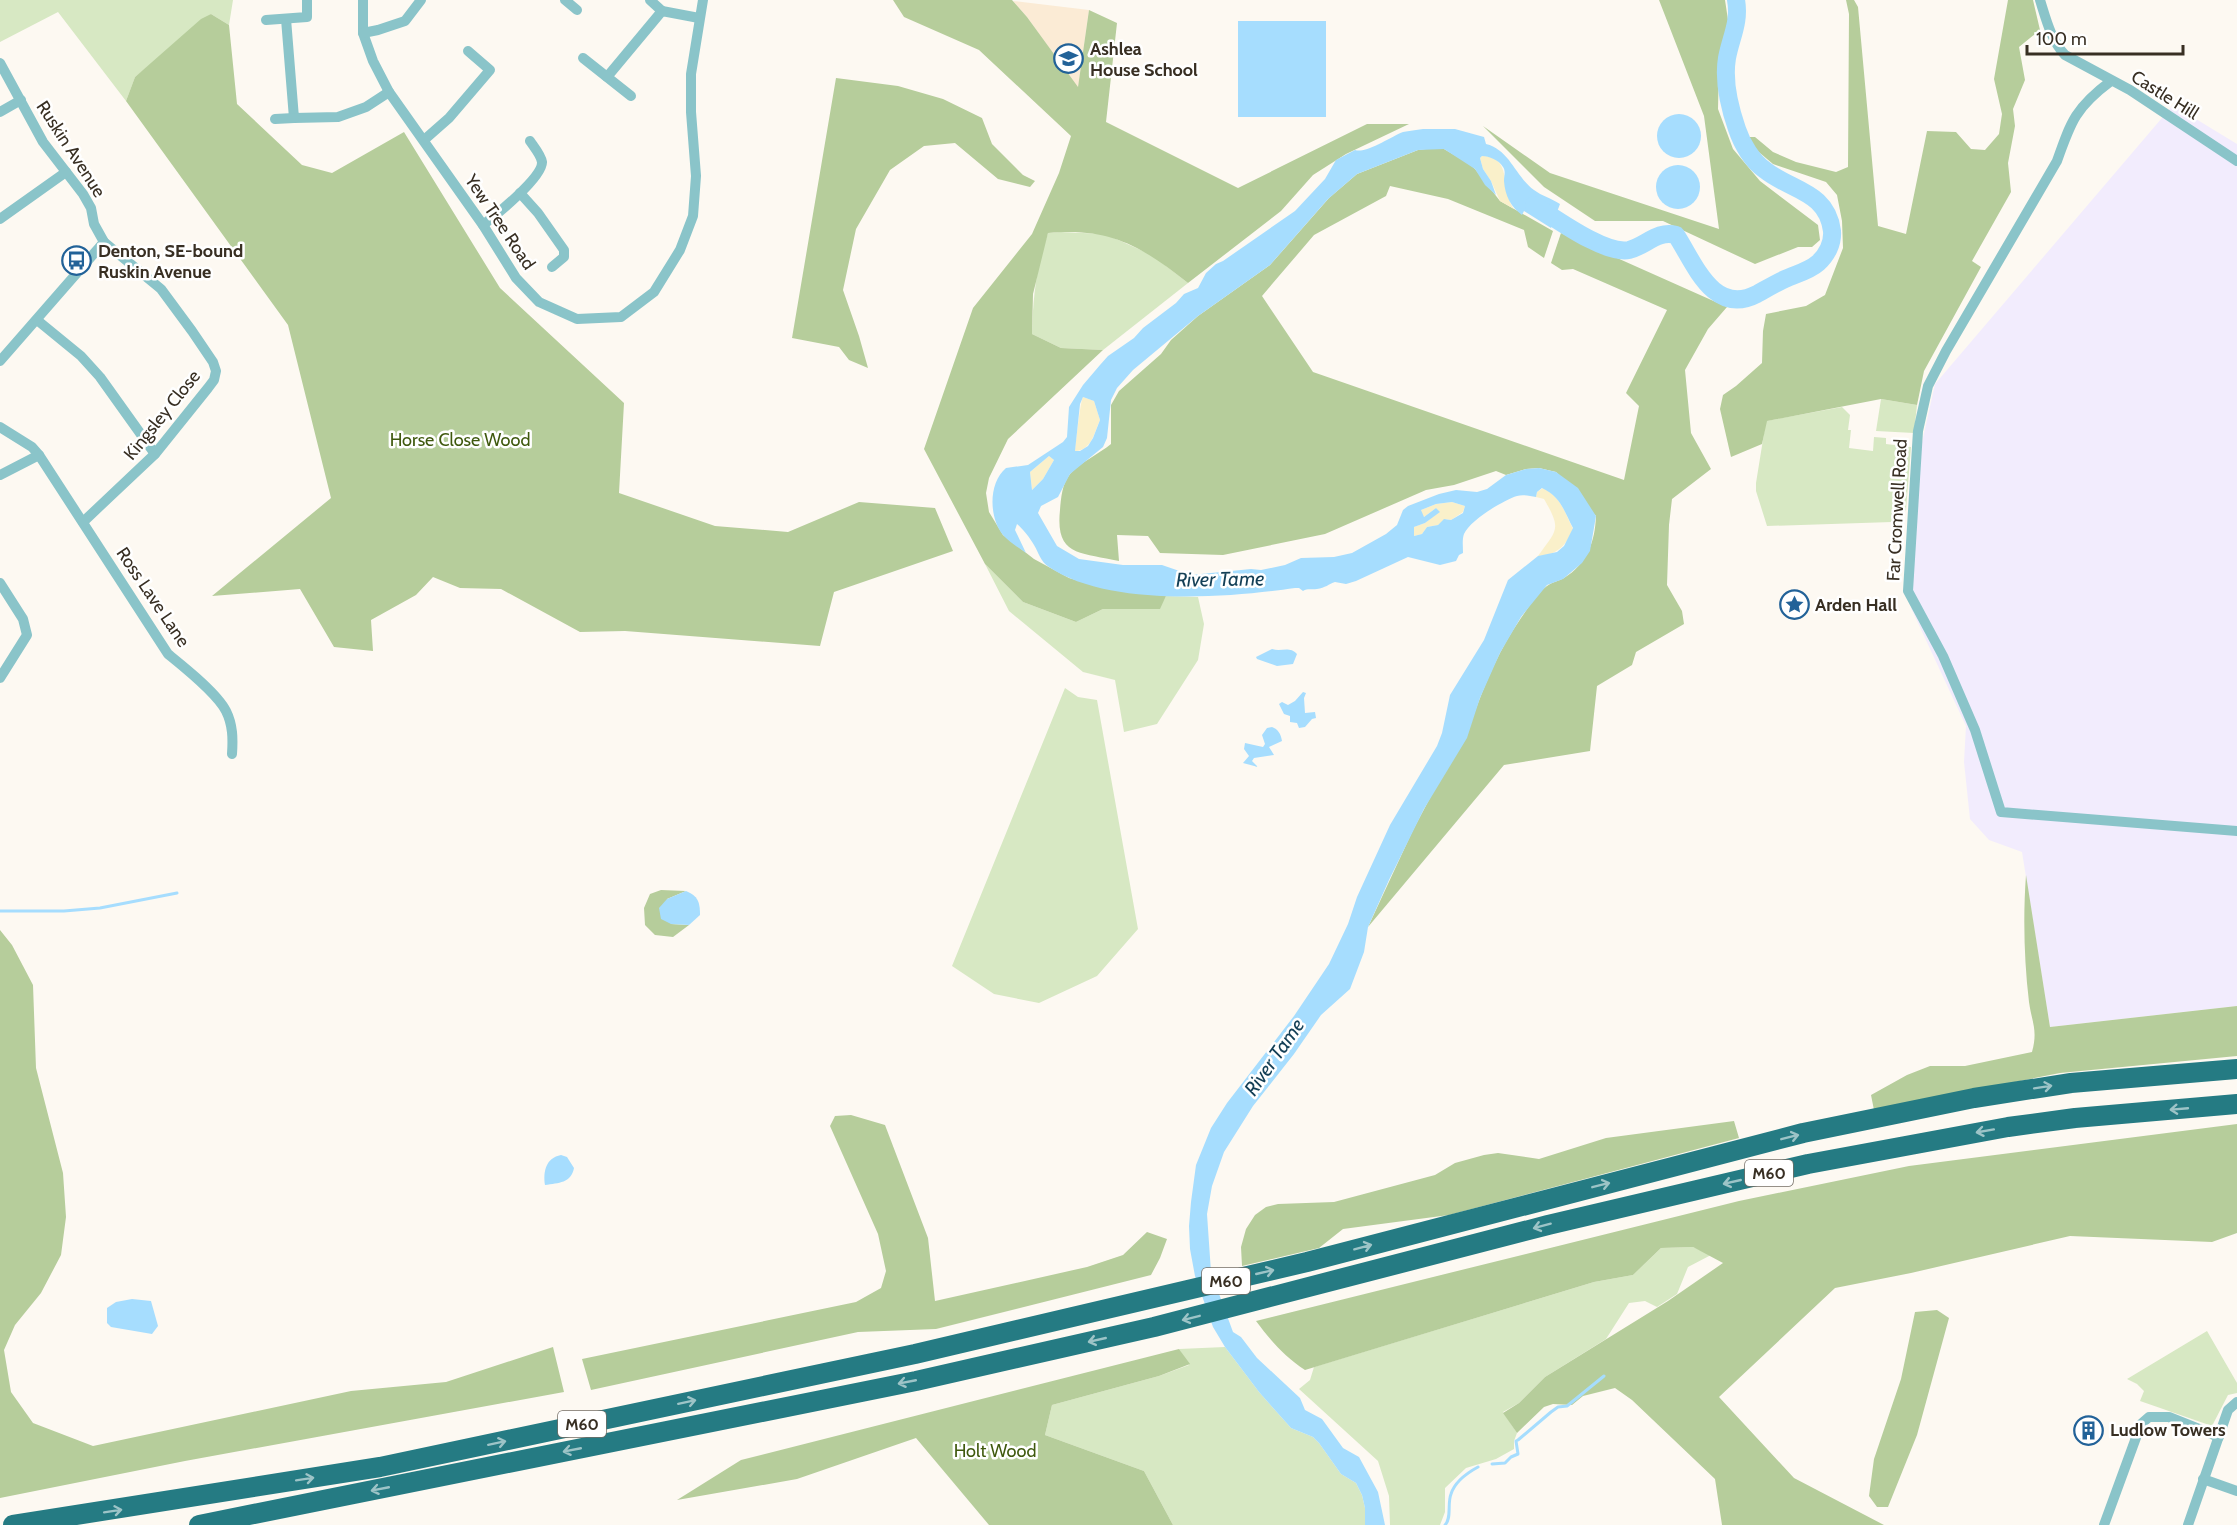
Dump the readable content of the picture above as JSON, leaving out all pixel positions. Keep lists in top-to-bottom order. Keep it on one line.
{"streets":{"highway":["M60"],"street":["Castle Hill","Ruskin Avenue","Yew Tree Road","Kingsley Close","Far Cromwell Road","Ross Lave Lane"]},"crossings":[["Castle Hill","Far Cromwell Road"],["Ruskin Avenue","Kingsley Close"],["Kingsley Close","Ross Lave Lane"]],"water":["River Tame"],"parks":["Horse Close Wood","Holt Wood"],"places":{"school or university":["Ashlea House School"],"bus stop":["Denton, SE-bound Ruskin Avenue"],"place":["Arden Hall"],"building":["Ludlow Towers"]},"scale_bar":"100 m"}
